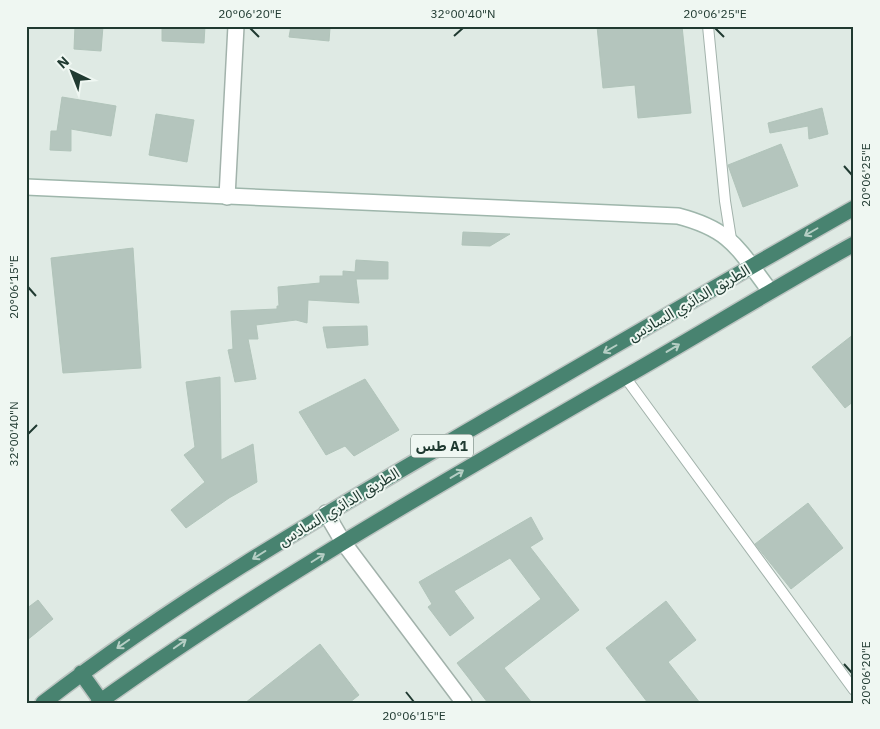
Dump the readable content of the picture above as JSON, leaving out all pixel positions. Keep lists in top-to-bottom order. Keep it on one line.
{"streets":{"highway":["الطريق الدائري السادس","طس A1"]},"north":"top left","coordinates":["20°06'20\"E","32°00'40\"N","20°06'25\"E","20°06'15\"E"]}
